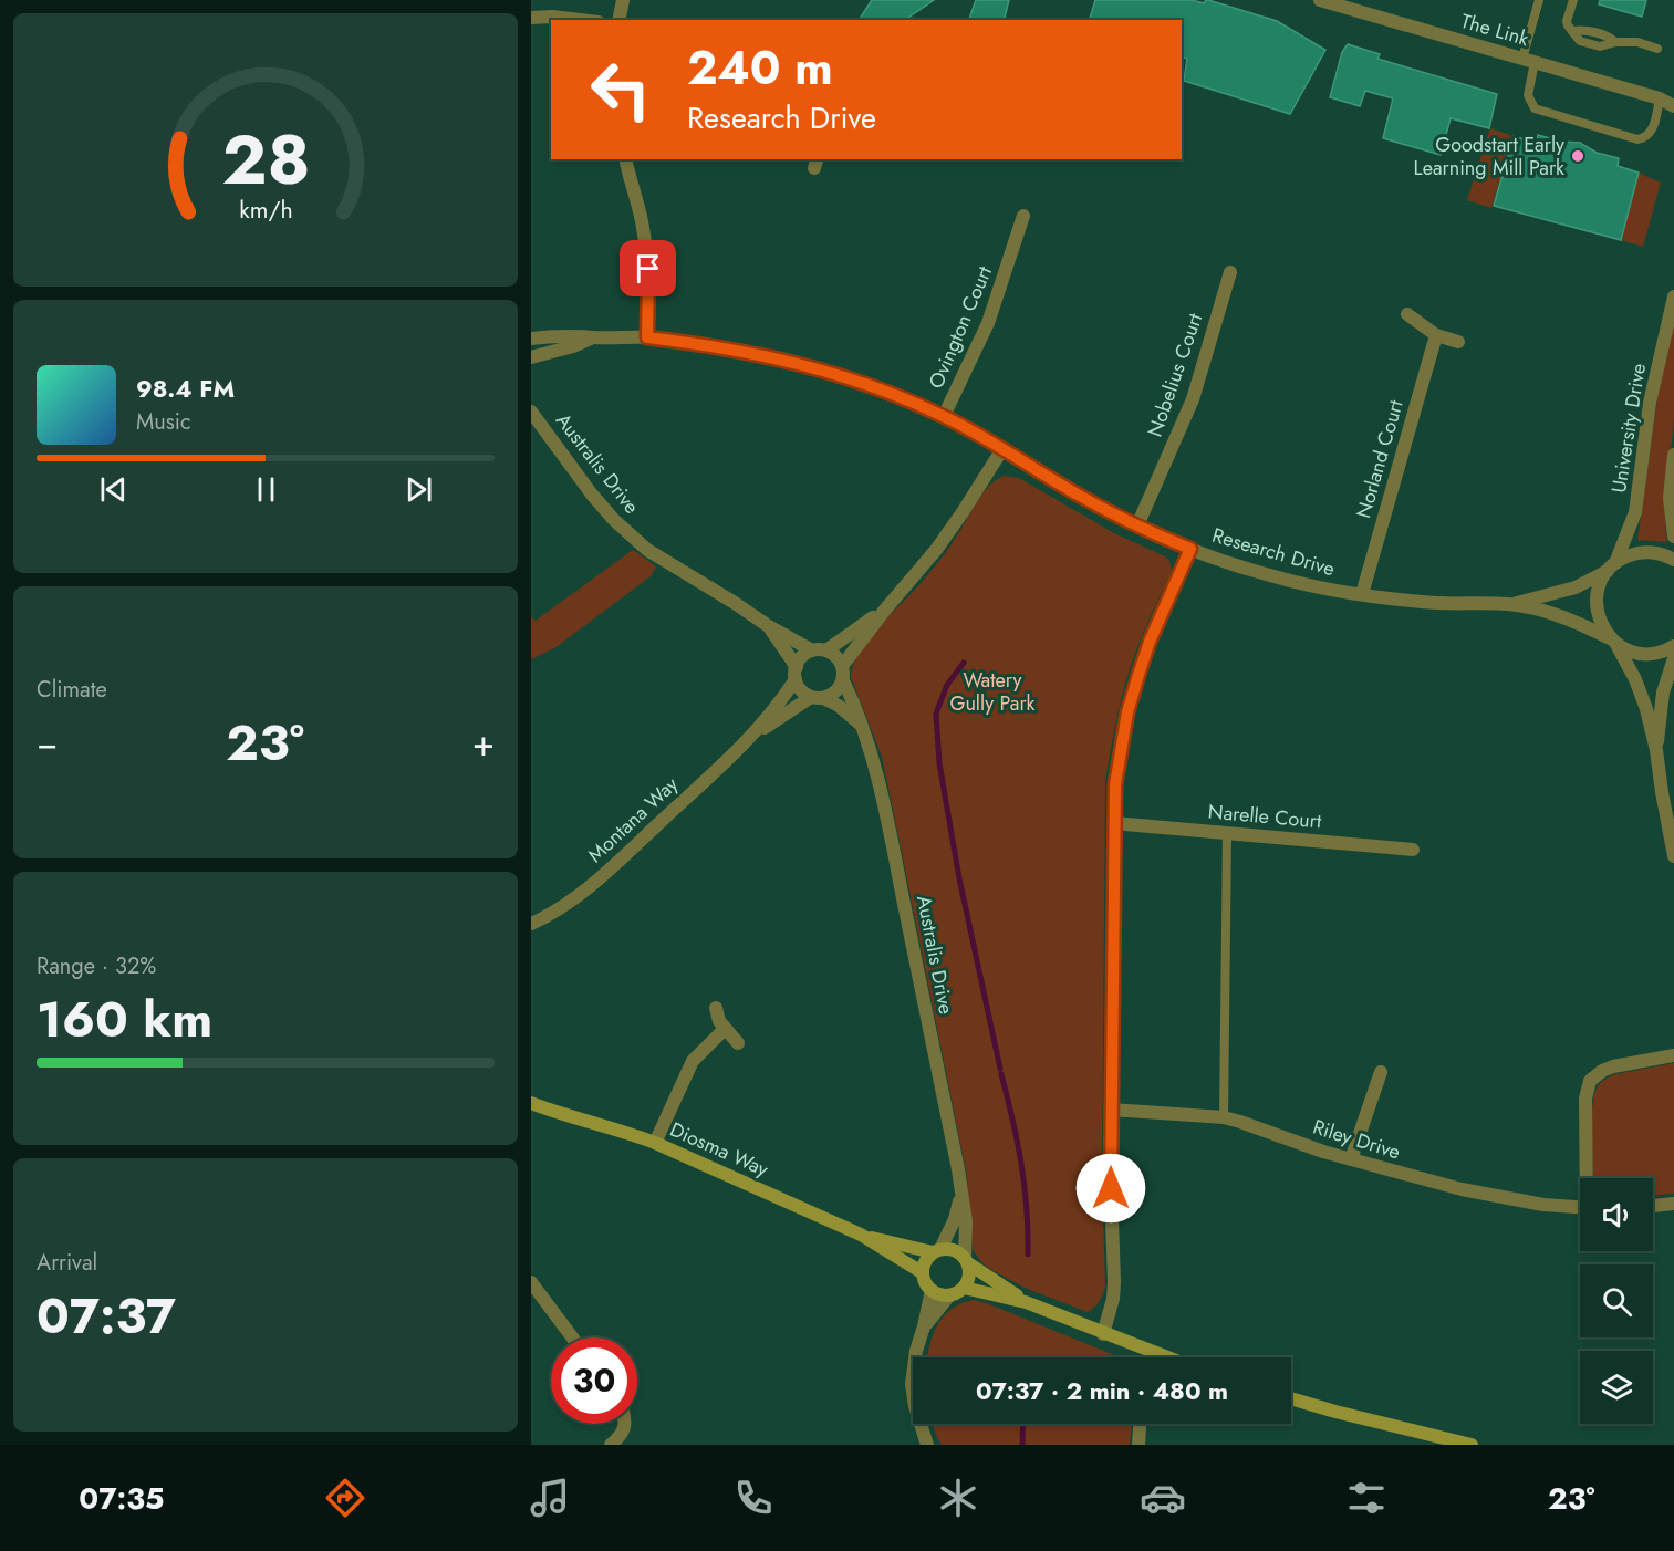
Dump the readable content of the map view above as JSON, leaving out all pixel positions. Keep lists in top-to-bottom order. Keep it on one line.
{"streets":{"street":["The Link","Ovington Court","Nobelius Court","University Drive","Norland Court","Australis Drive","Research Drive","Narelle Court","Montana Way","Riley Drive","Diosma Way"]},"crossings":[["Ovington Court","Research Drive"],["Nobelius Court","Research Drive"],["University Drive","Research Drive"],["Norland Court","Research Drive"],["Australis Drive","Montana Way"],["Australis Drive","Diosma Way"]],"parks":["Watery Gully Park"],"places":["Goodstart Early Learning Mill Park"],"page":{"turn":["240 m","Research Drive"],"song":["98.4 FM","Music"],"tile":["Climate",["Range · 32%","160 km"],["Arrival","07:37"]],"heat":["−","23°","+"],"limit":"30","trip":"07:37 · 2 min · 480 m","tabs":["07:35","23°"],"gauge":["28","km/h"]}}
